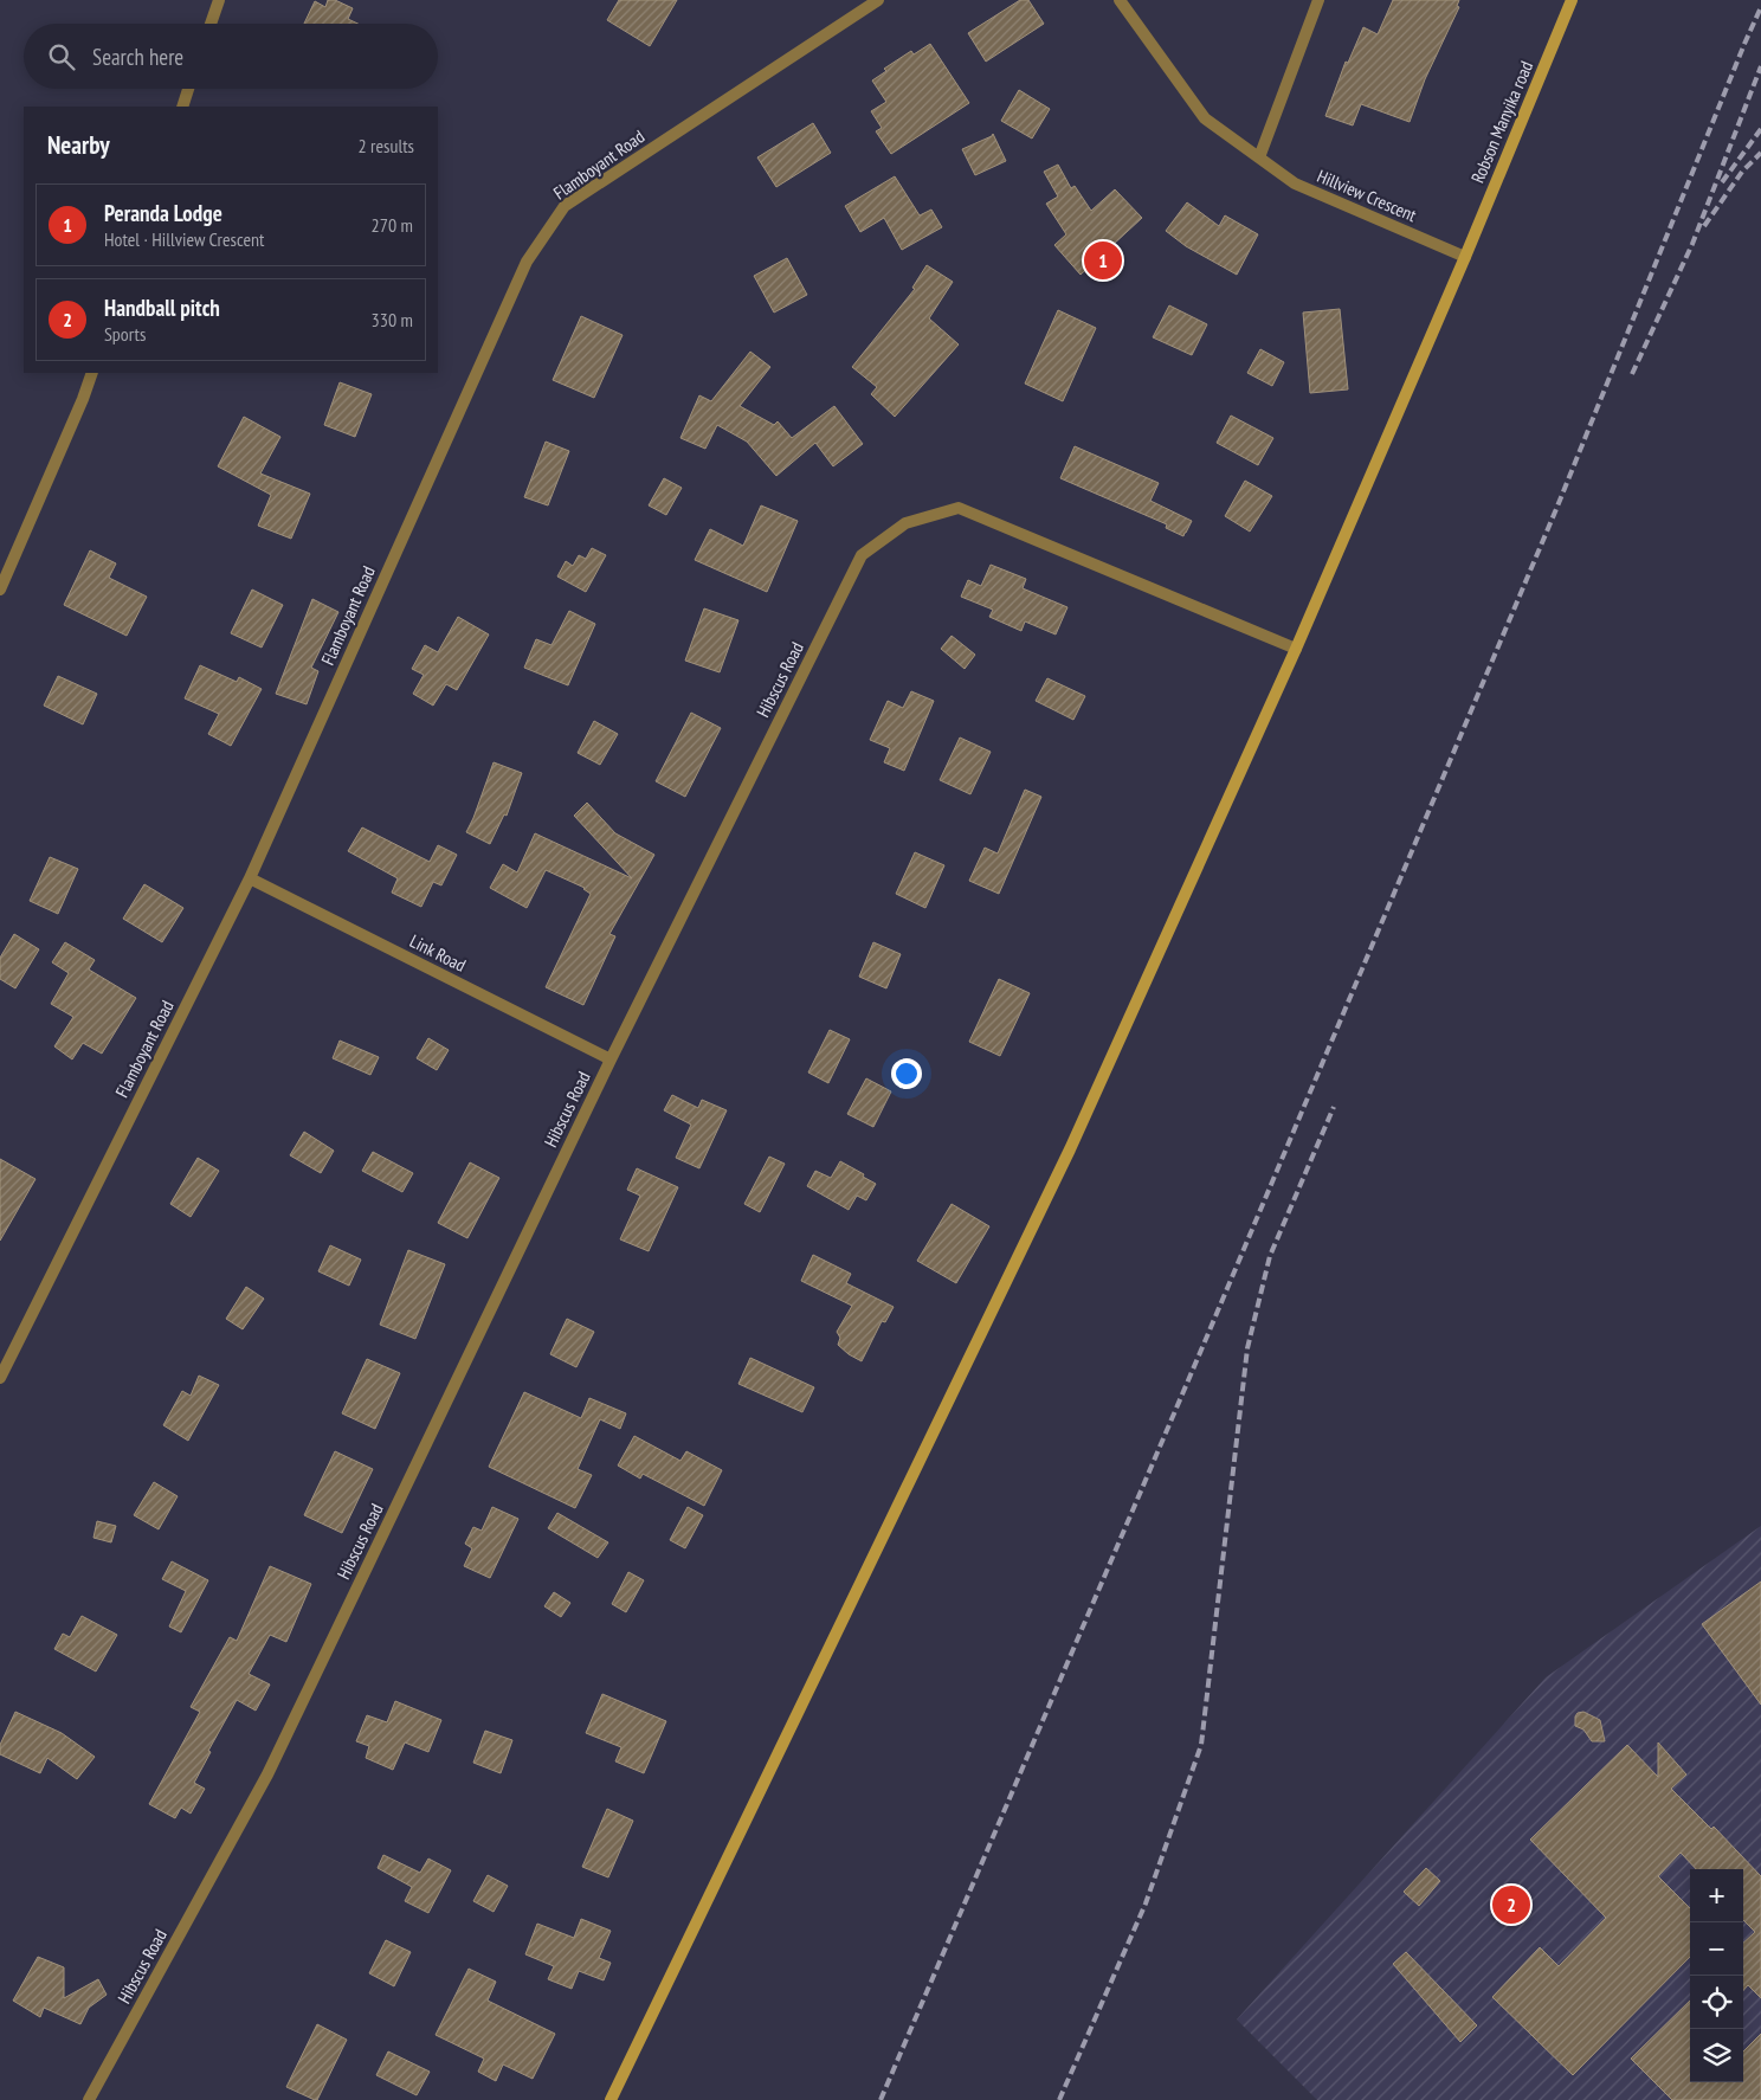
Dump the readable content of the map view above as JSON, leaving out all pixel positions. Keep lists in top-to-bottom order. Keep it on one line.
{"streets":{"street":["Robson Manyika road","Flamboyant Road","Hillview Crescent","Hibscus Road","Link Road"]},"crossings":[["Robson Manyika road","Hillview Crescent"],["Robson Manyika road","Hibscus Road"],["Flamboyant Road","Link Road"],["Hibscus Road","Link Road"]],"page":{"search":"Search here","heading":["Nearby","2 results"],"list":[{"mark":"1","name":"Peranda Lodge","note":"Hotel · Hillview Crescent","value":"270 m"},{"mark":"2","name":"Handball pitch","note":"Sports","value":"330 m"}],"pins":["1","2"],"map_buttons":["+","−"]}}
